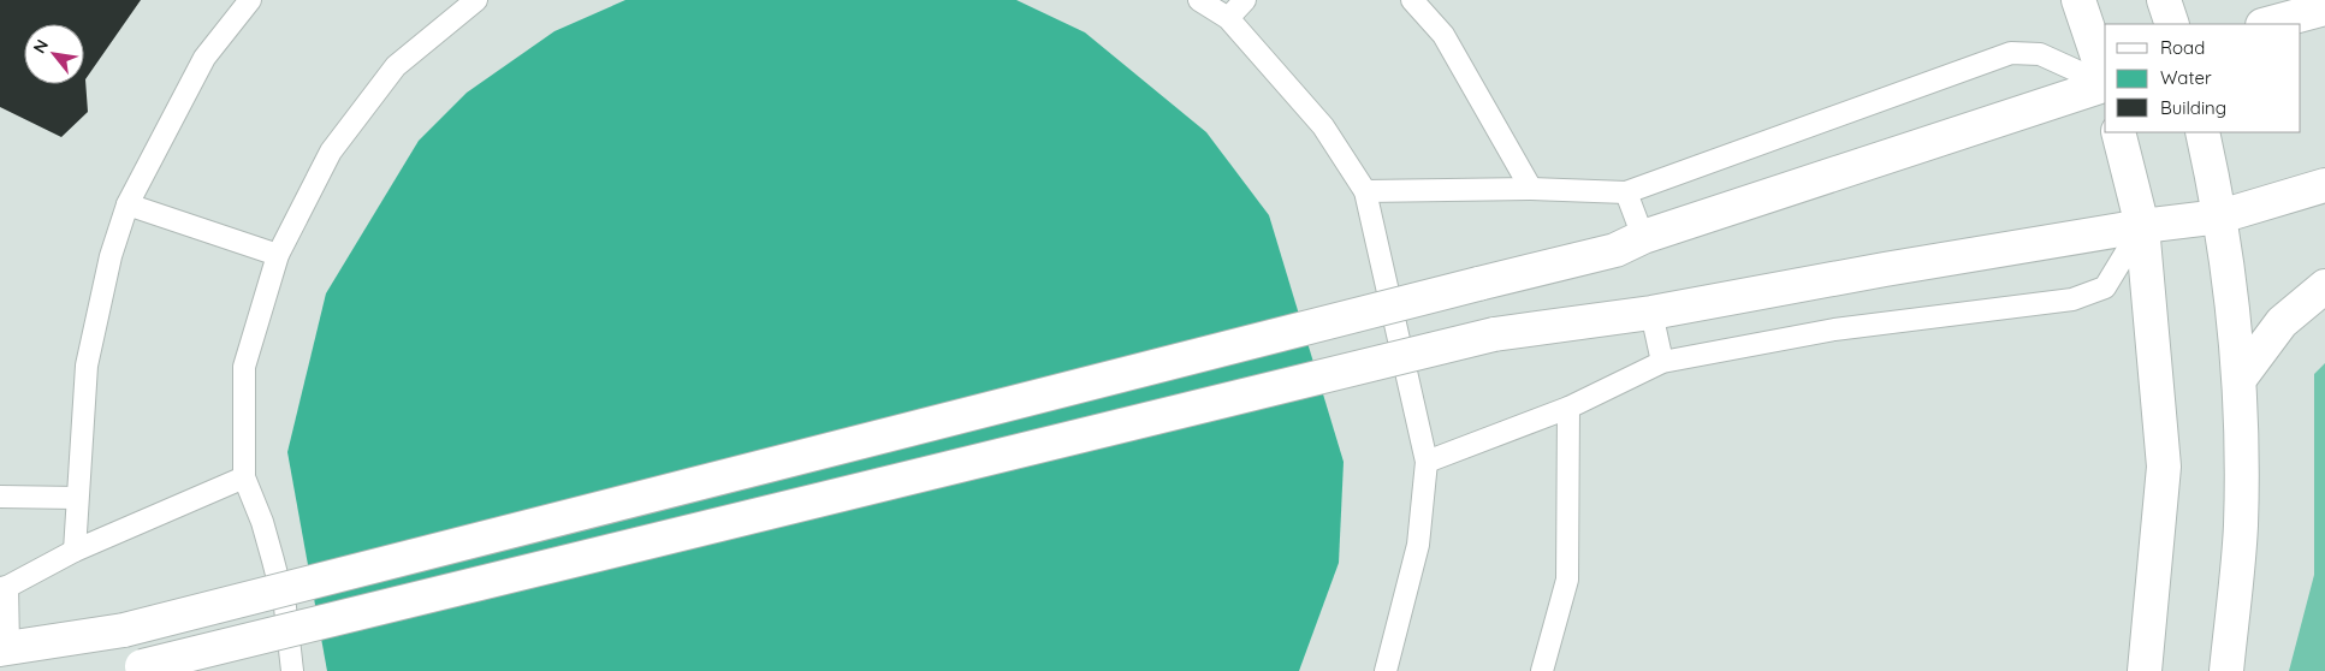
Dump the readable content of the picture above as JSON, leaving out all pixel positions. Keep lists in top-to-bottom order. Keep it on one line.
{"legend":["Road","Water","Building"],"north":"top left"}
